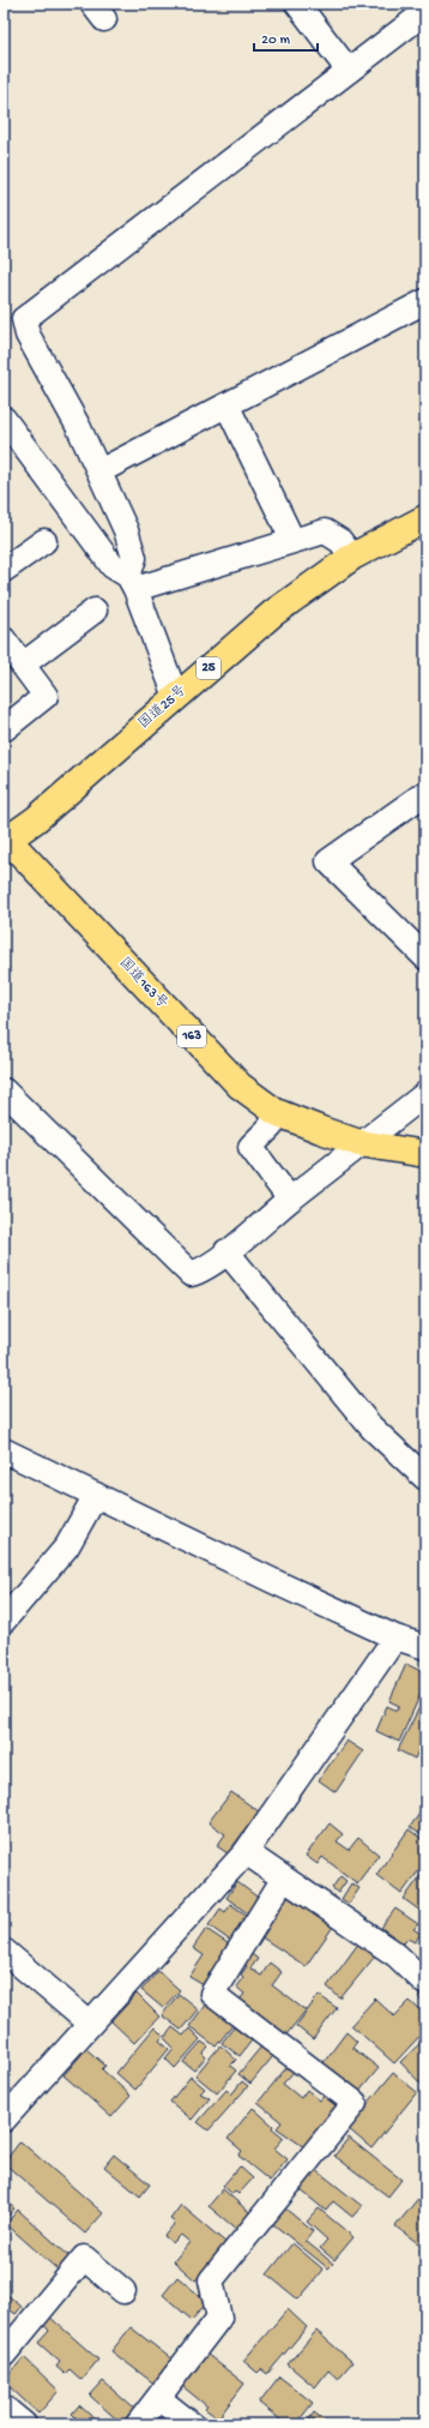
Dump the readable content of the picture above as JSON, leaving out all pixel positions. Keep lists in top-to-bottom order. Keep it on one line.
{"streets":{"highway":["25","国道25号","国道163号","163"]},"crossings":[["国道25号","国道163号"]],"scale_bar":"20 m"}
